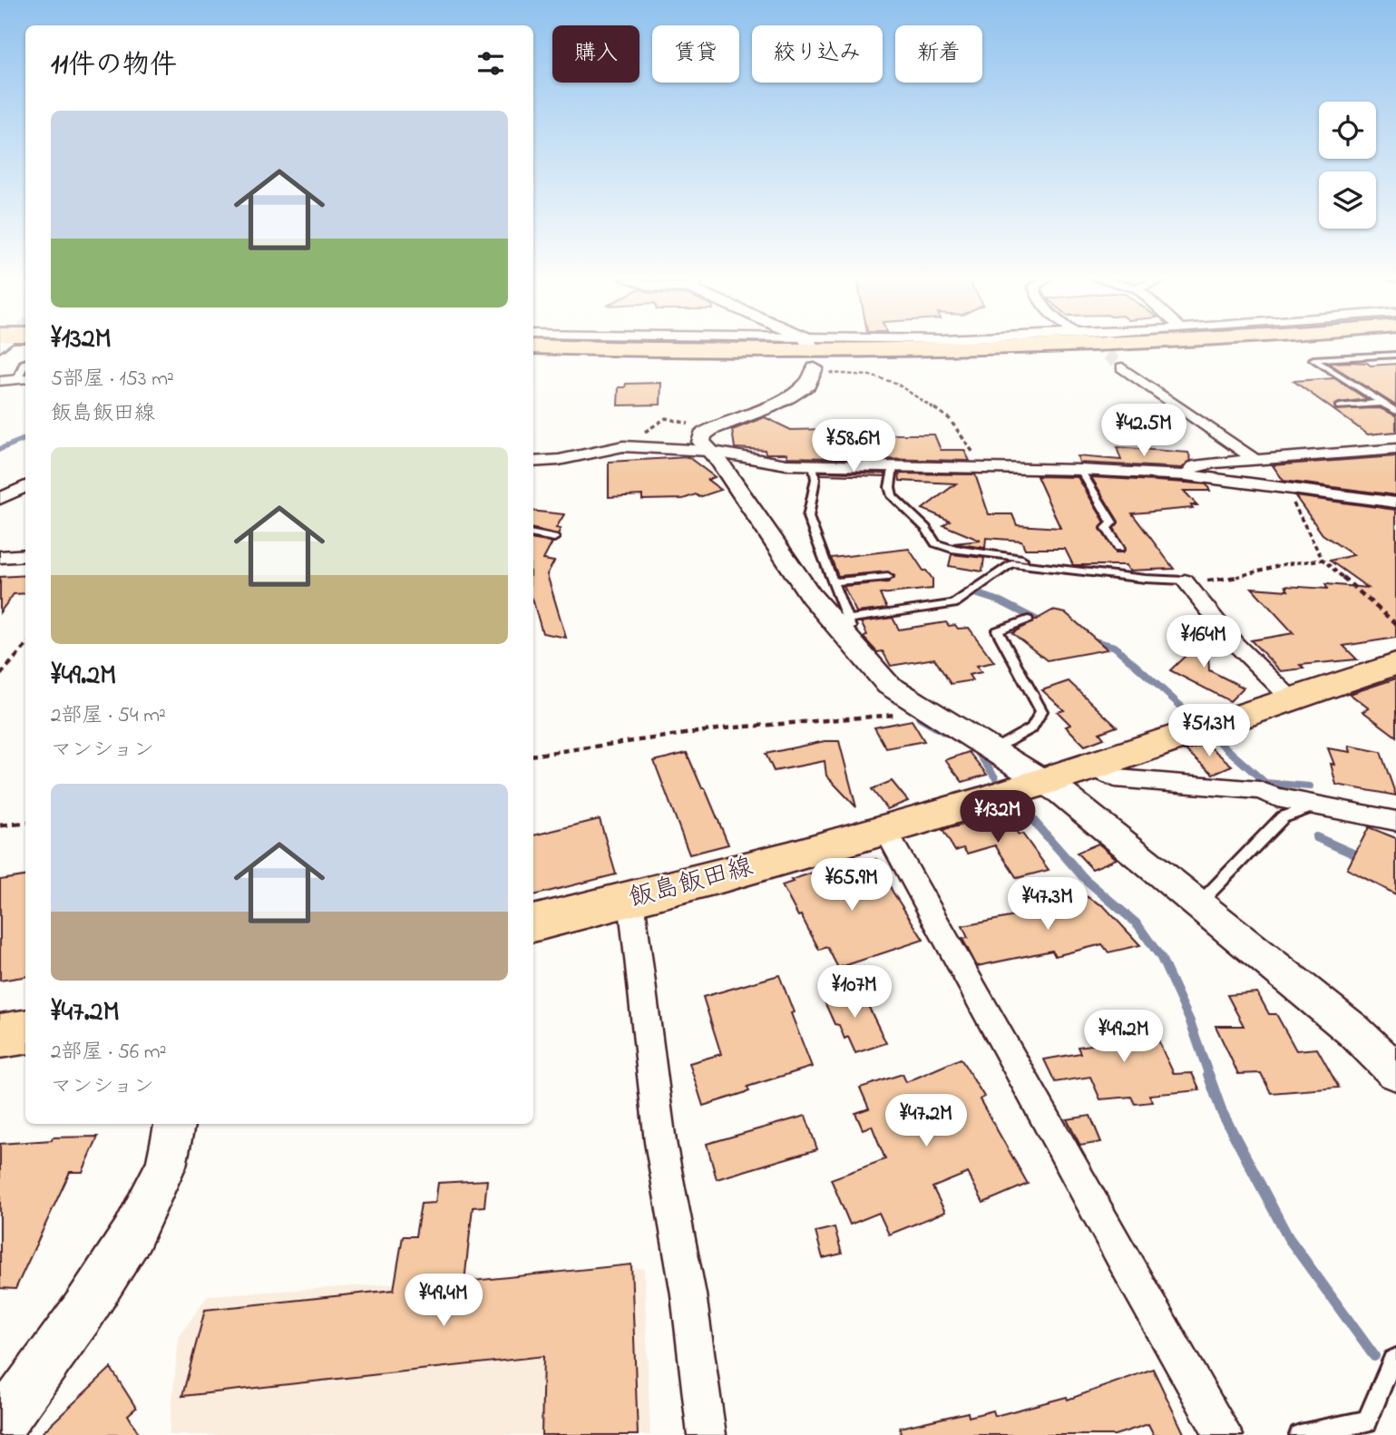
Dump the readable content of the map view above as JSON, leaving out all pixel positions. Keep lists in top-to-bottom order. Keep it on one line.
{"streets":{"main road":["飯島飯田線"]},"page":{"chip":["購入","賃貸","絞り込み","新着"],"heading":"11件の物件","list":[{"name":"¥132M","note":"5部屋 · 153 m² · 飯島飯田線"},{"name":"¥49.2M","note":"2部屋 · 54 m² · マンション"},{"name":"¥47.2M","note":"2部屋 · 56 m² · マンション"}],"price":["¥42.5M","¥58.6M","¥164M","¥51.3M","¥132M","¥65.9M","¥47.3M","¥107M","¥49.2M","¥47.2M","¥49.4M"]}}
